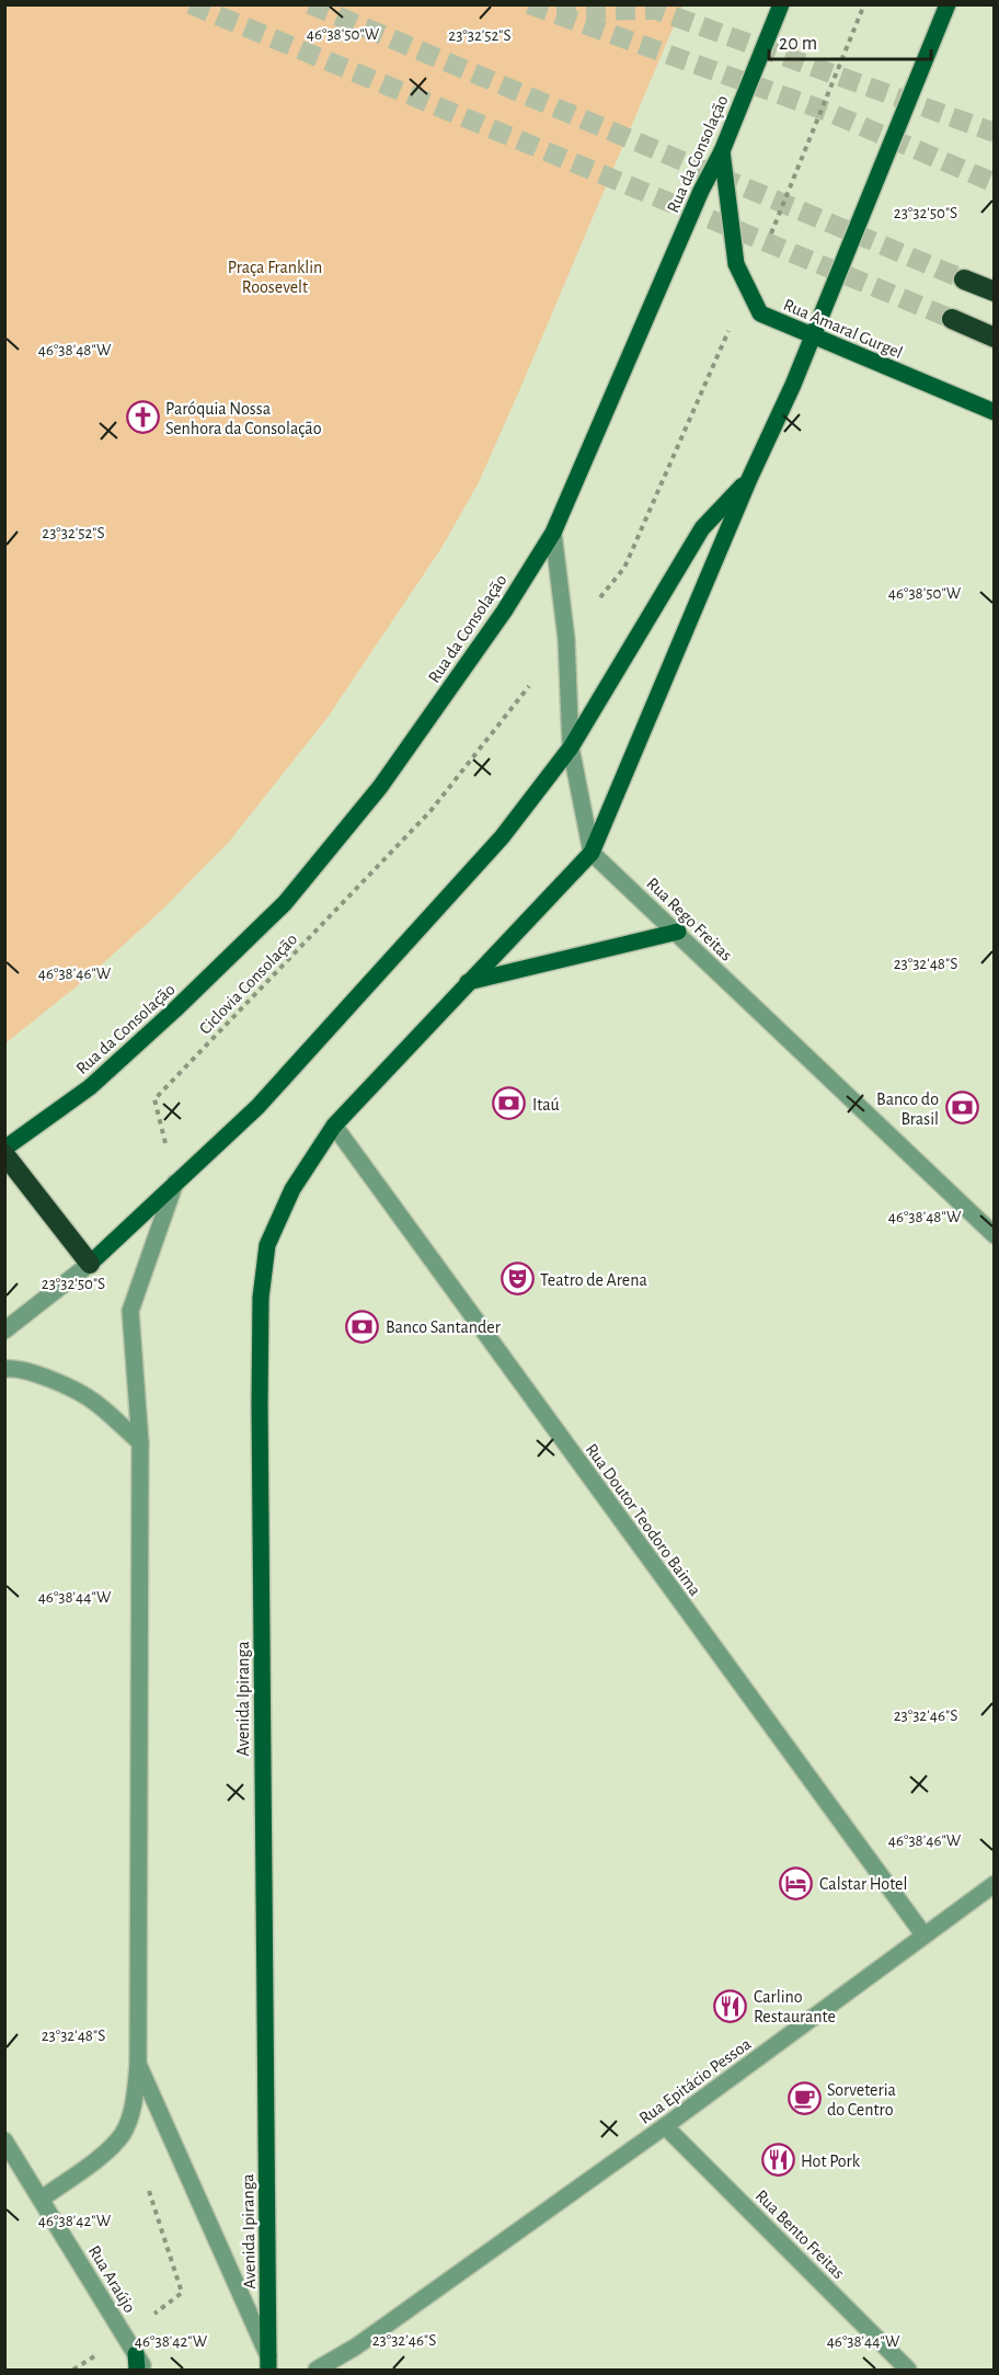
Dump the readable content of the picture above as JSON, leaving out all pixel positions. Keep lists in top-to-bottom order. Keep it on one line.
{"streets":{"main road":["Rua da Consolação","Rua Amaral Gurgel","Avenida Ipiranga"],"street":["Rua Rego Freitas","Rua Doutor Teodoro Baima","Rua Epitácio Pessoa","Rua Bento Freitas","Rua Araújo"],"path":["Ciclovia Consolação"]},"crossings":[["Rua da Consolação","Rua Amaral Gurgel"],["Rua Doutor Teodoro Baima","Avenida Ipiranga"],["Rua Doutor Teodoro Baima","Rua Epitácio Pessoa"],["Rua Epitácio Pessoa","Rua Bento Freitas"]],"parks":["Praça Franklin Roosevelt"],"places":{"church":["Paróquia Nossa Senhora da Consolação"],"bank":["Itaú","Banco do Brasil","Banco Santander"],"theatre":["Teatro de Arena"],"hotel":["Calstar Hotel"],"restaurant":["Carlino Restaurante","Hot Pork"],"cafe":["Sorveteria do Centro"]},"scale_bar":"20 m","coordinates":["46°38'50\"W","23°32'52\"S","23°32'50\"S","46°38'48\"W","23°32'48\"S","46°38'46\"W","46°38'44\"W","23°32'46\"S","46°38'42\"W"]}
